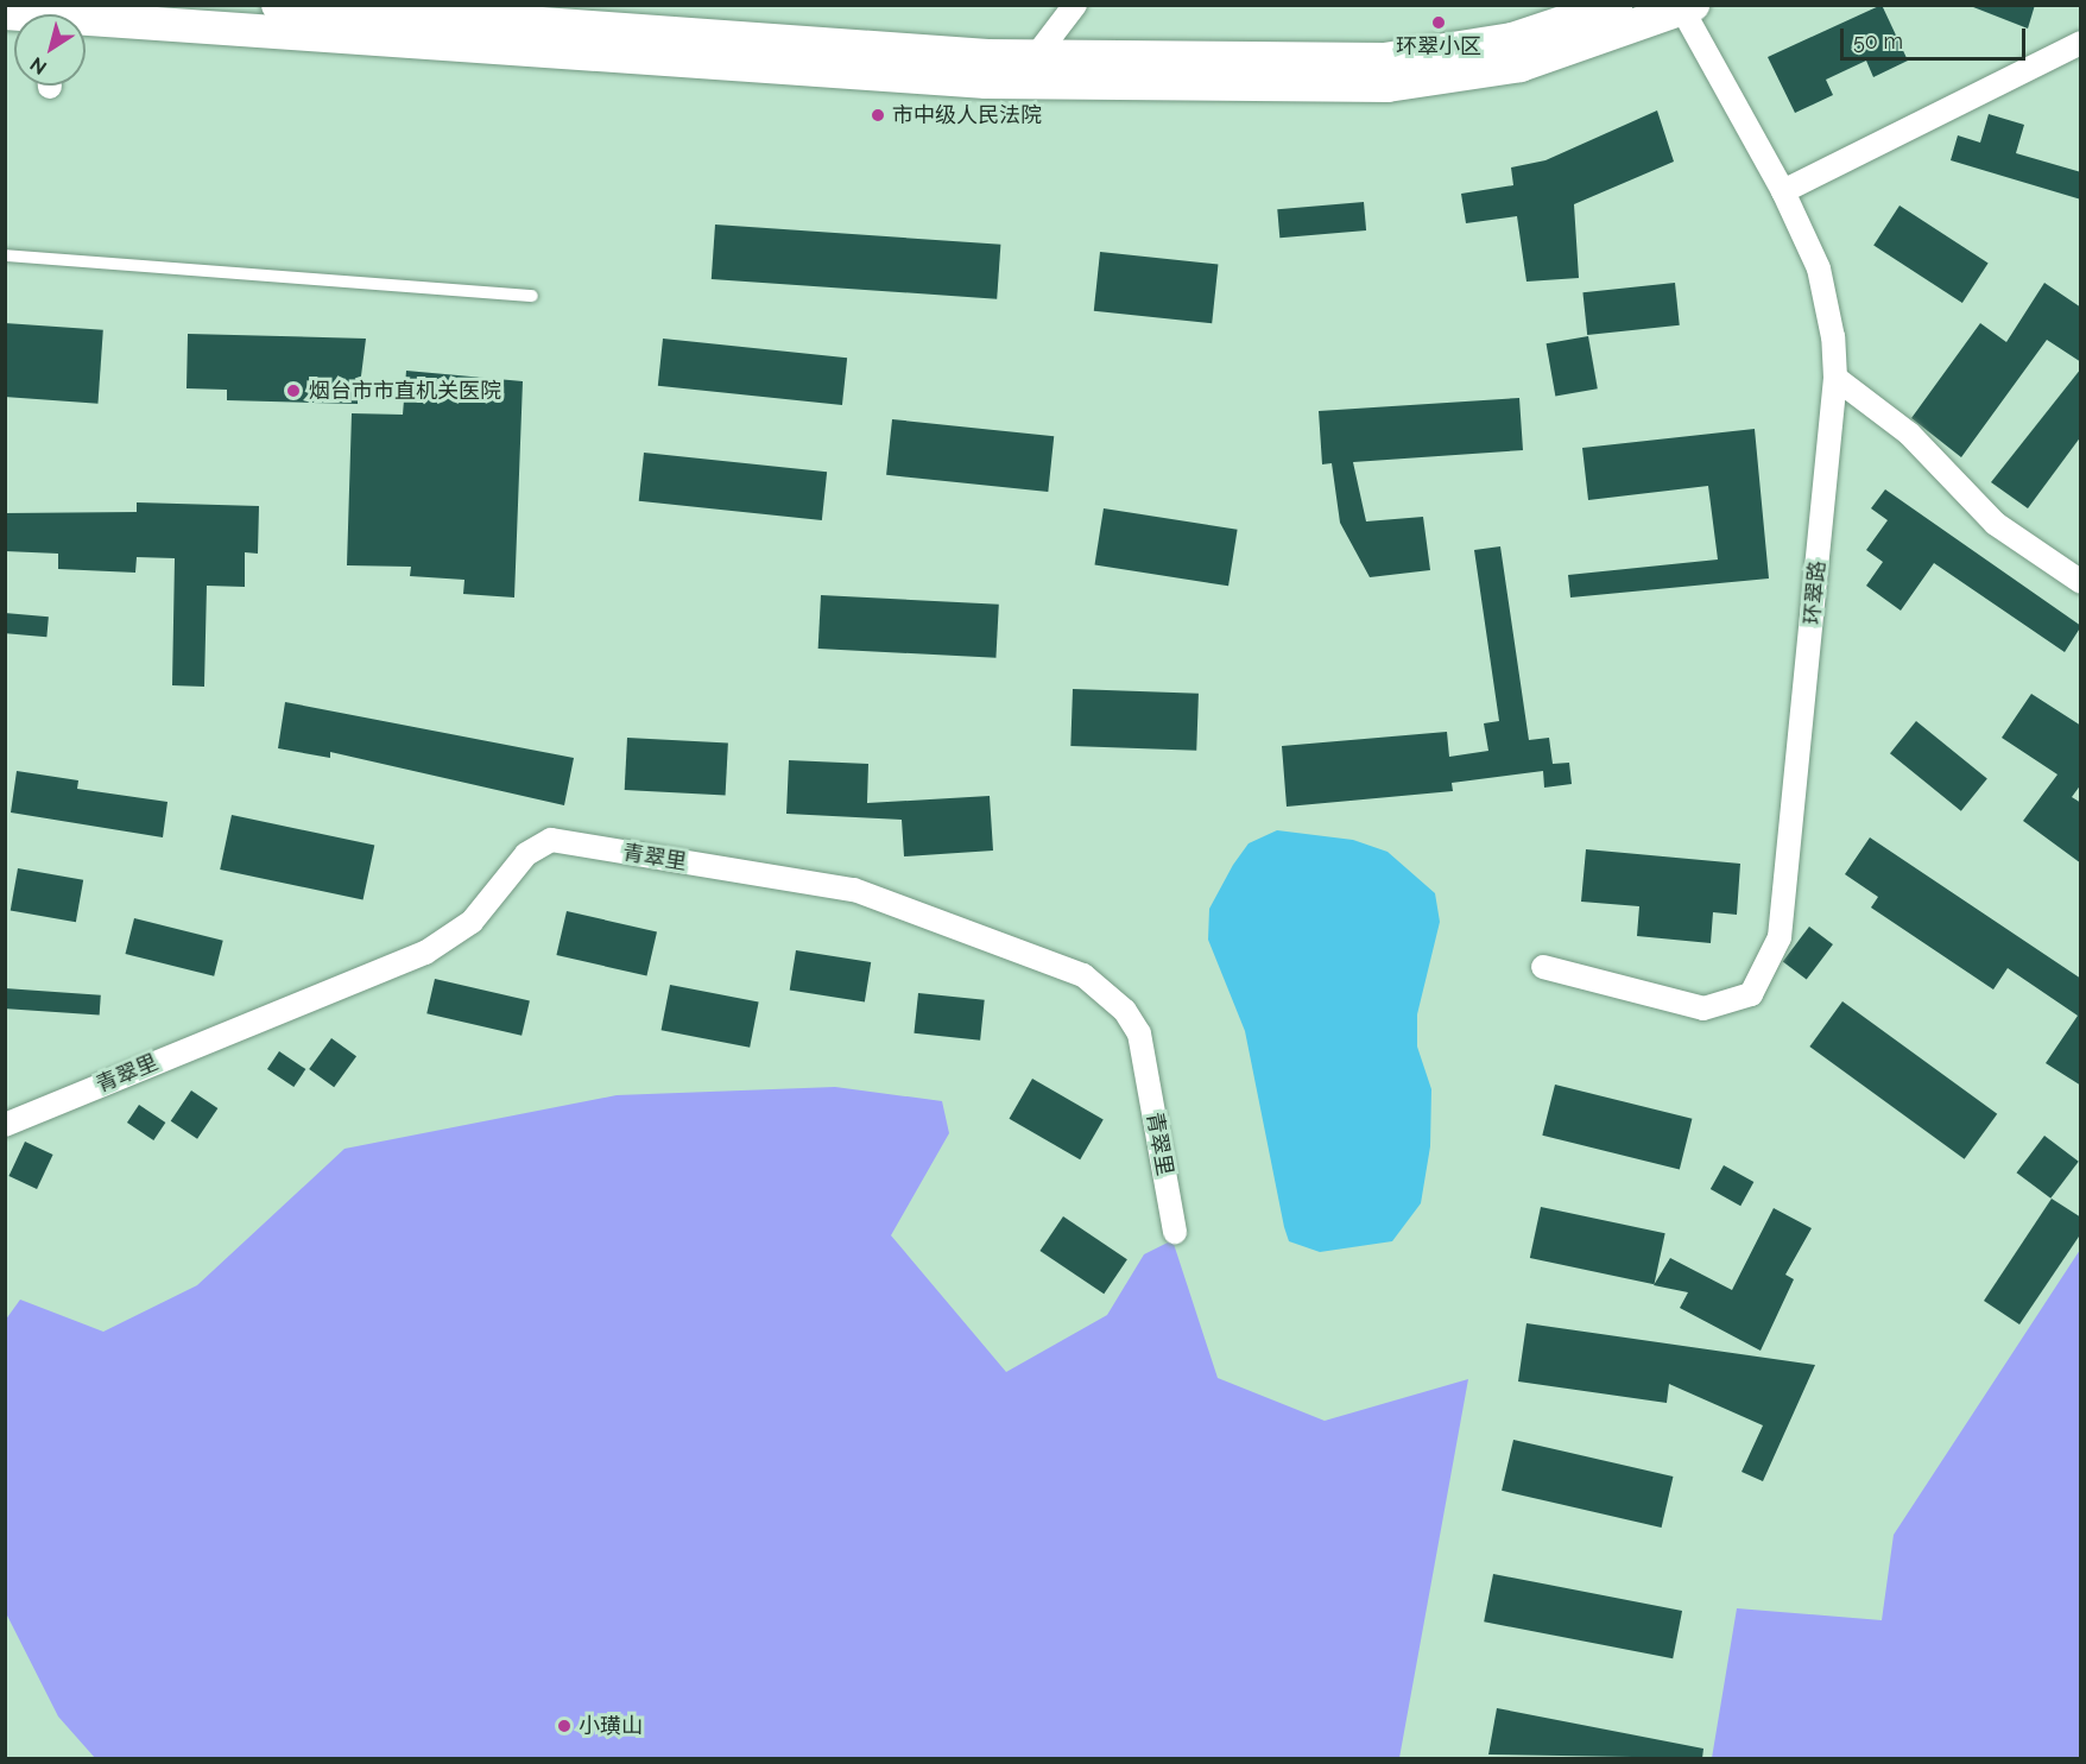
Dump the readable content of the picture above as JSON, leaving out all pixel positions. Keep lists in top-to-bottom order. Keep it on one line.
{"streets":{"street":["环翠路","青翠里"]},"places":["环翠小区","市中级人民法院","烟台市市直机关医院","小璜山"],"scale_bar":"50 m","north":"bottom left"}
